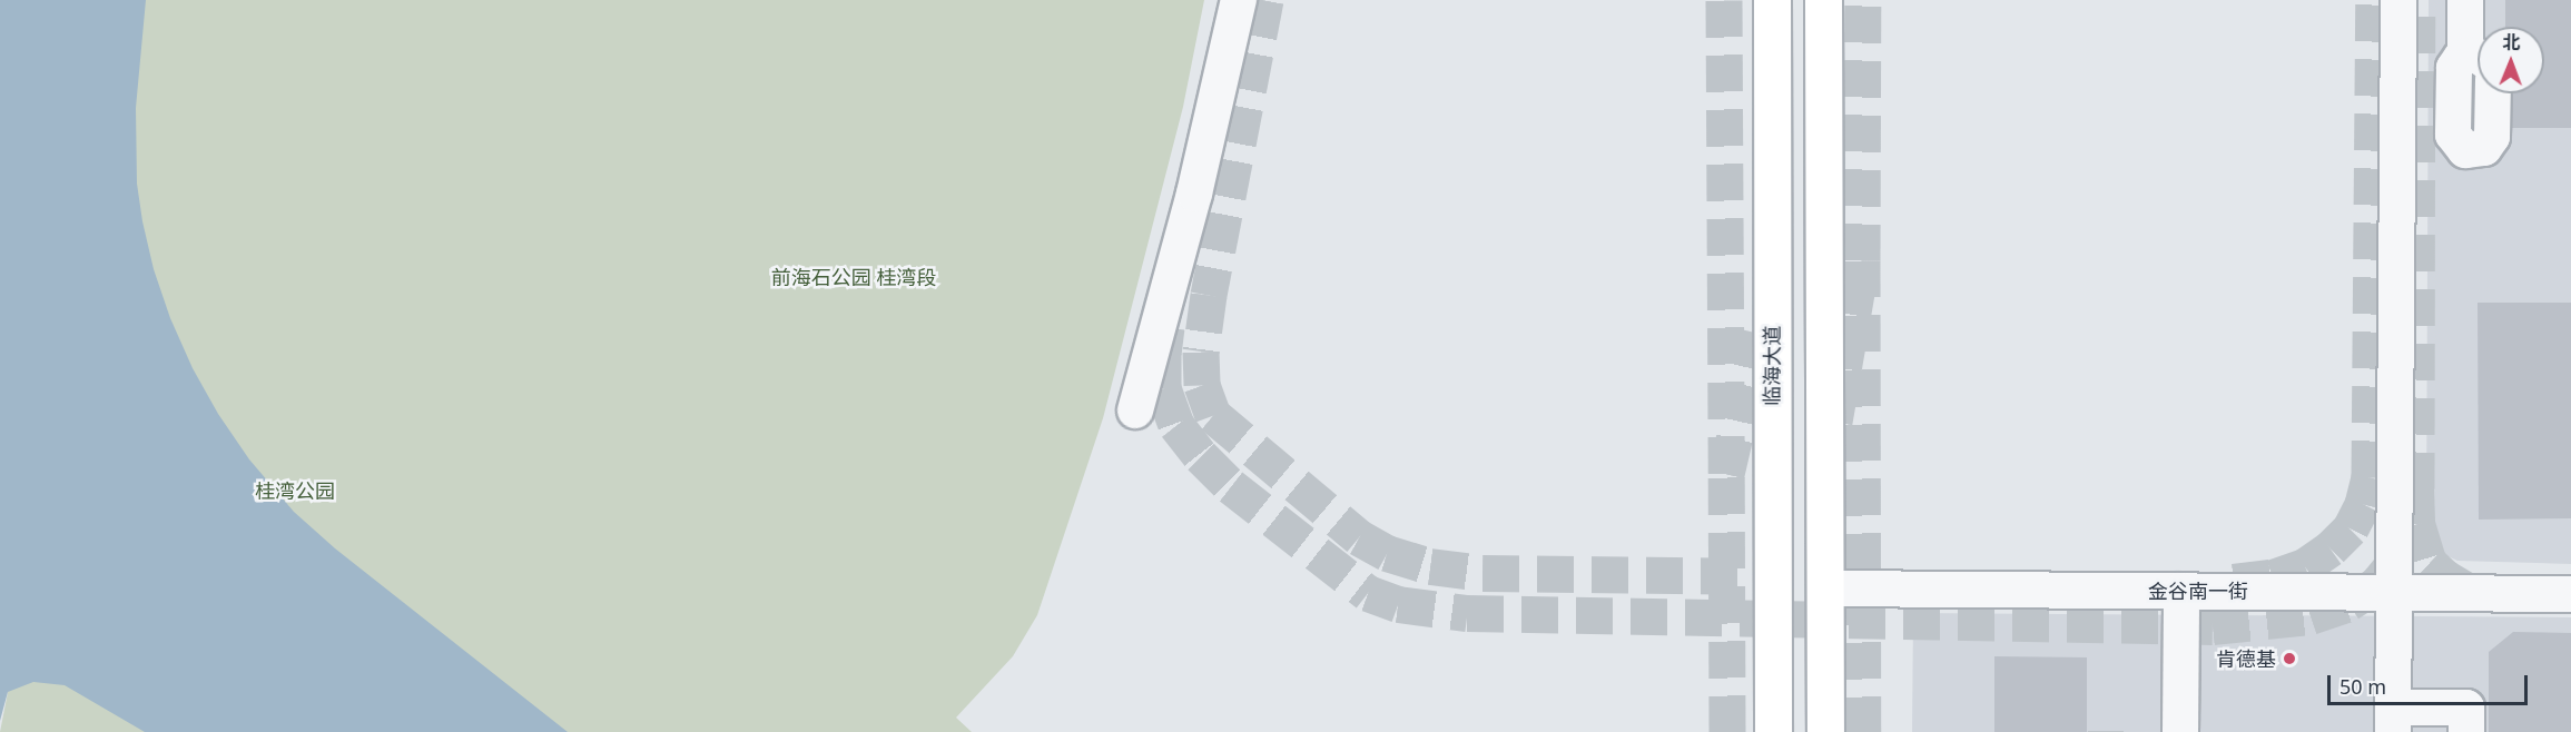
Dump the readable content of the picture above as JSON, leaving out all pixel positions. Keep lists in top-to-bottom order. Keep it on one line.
{"streets":{"main road":["临海大道"],"street":["金谷南一街"]},"parks":["前海石公园 桂湾段","桂湾公园"],"places":["肯德基"],"scale_bar":"50 m","north":"top"}
